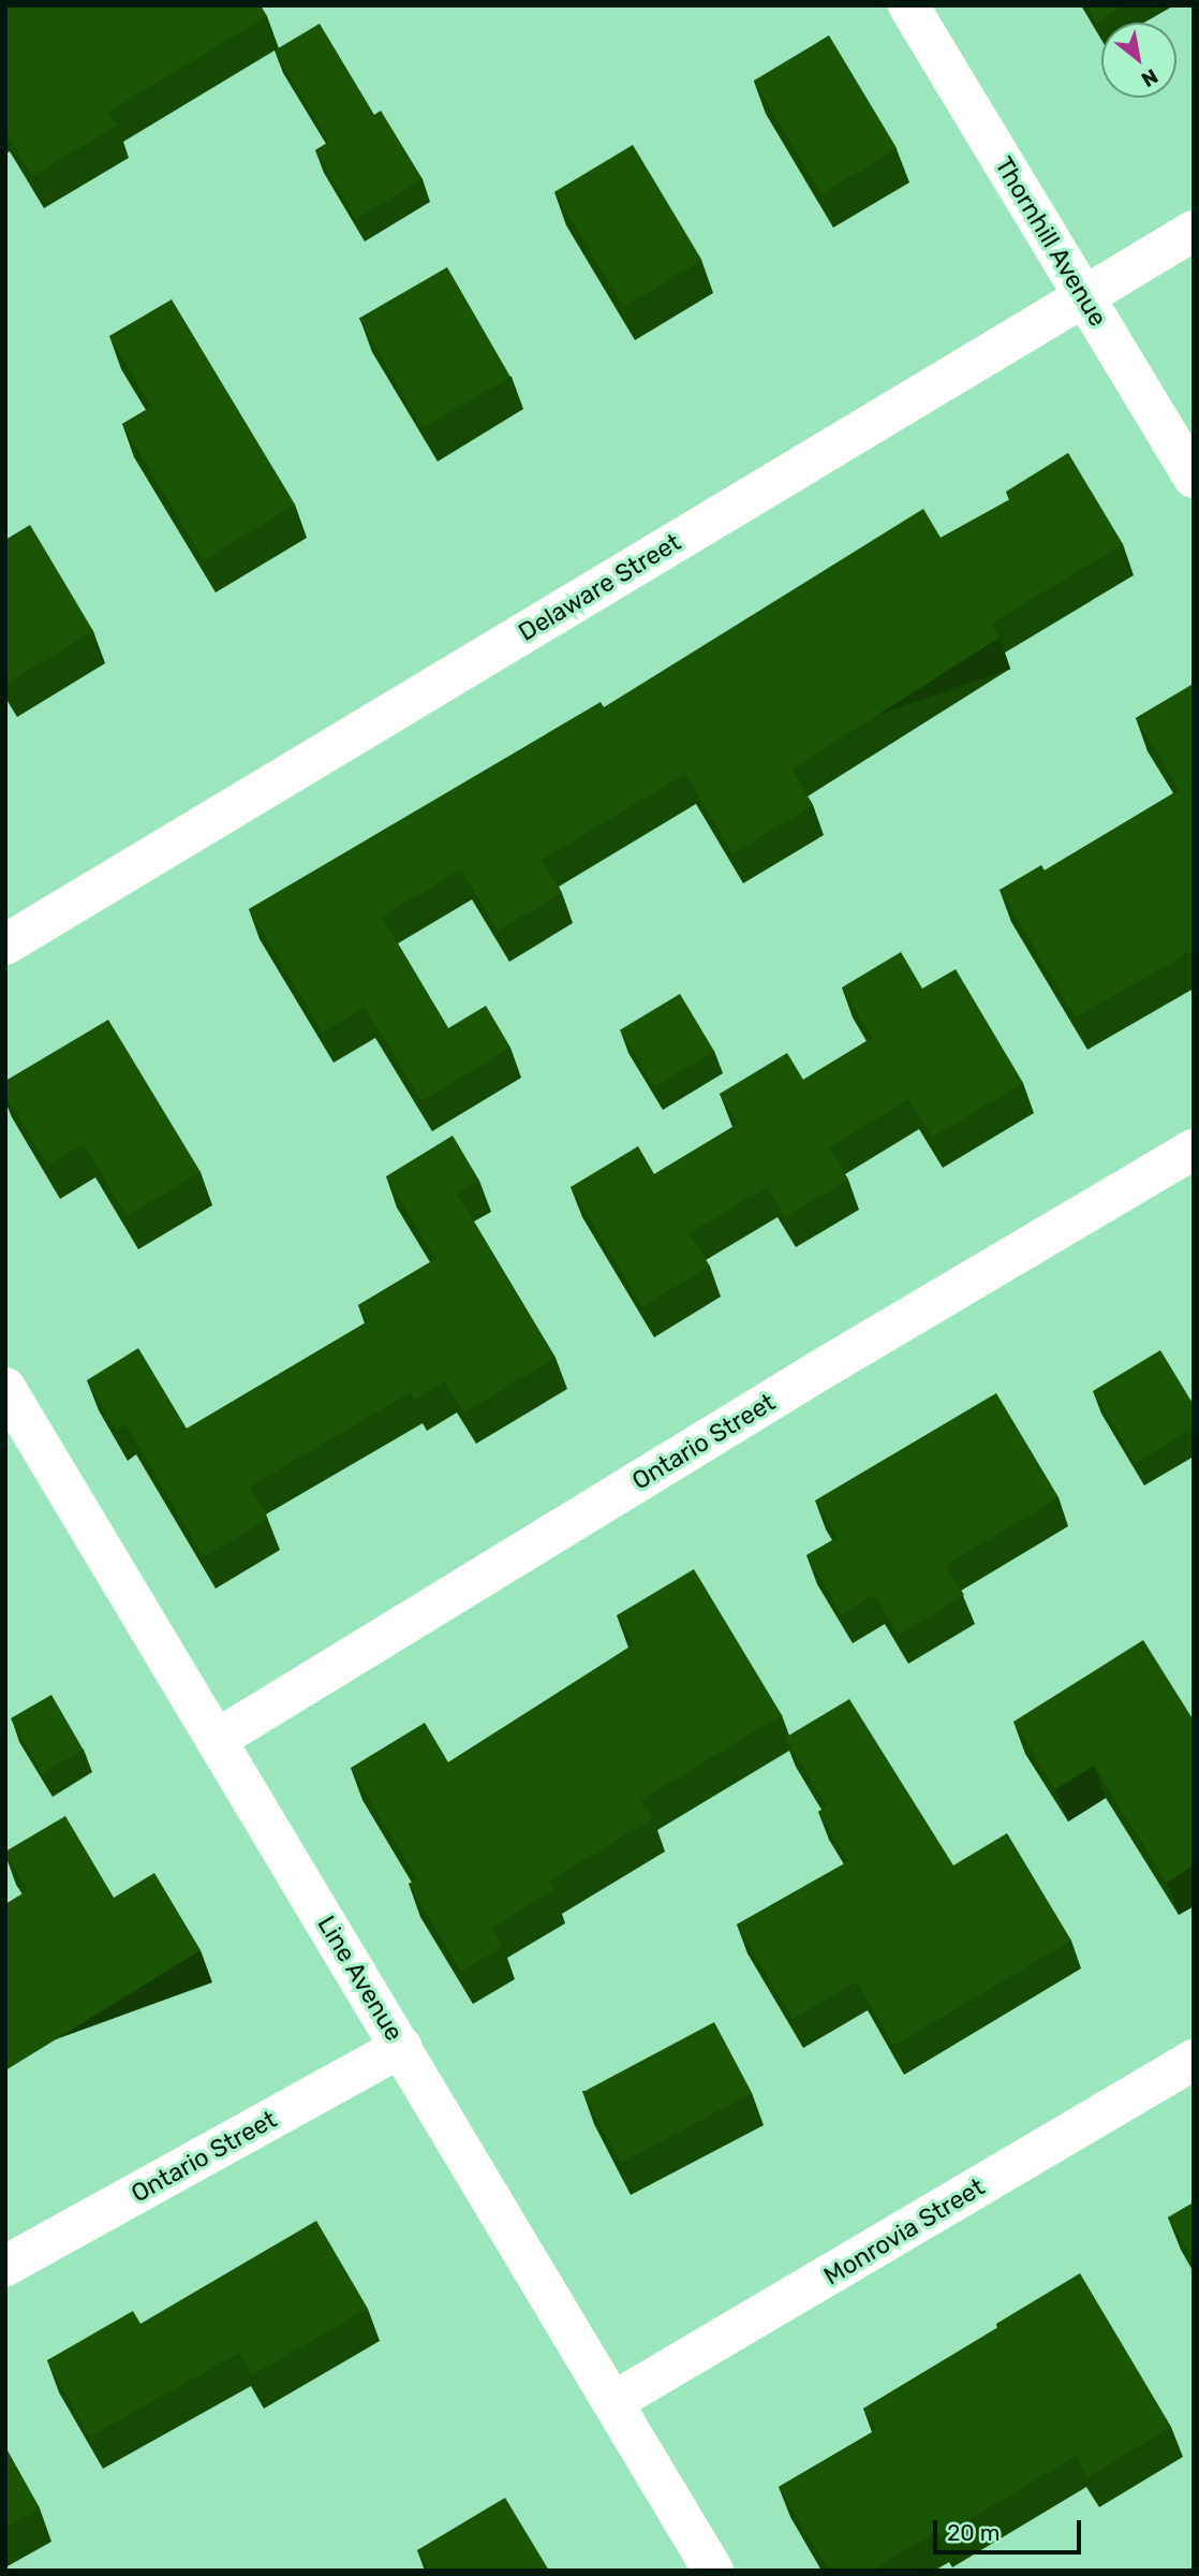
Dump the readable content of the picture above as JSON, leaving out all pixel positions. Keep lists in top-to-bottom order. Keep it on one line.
{"streets":{"street":["Thornhill Avenue","Delaware Street","Ontario Street","Line Avenue","Monrovia Street"]},"crossings":[["Thornhill Avenue","Delaware Street"],["Ontario Street","Line Avenue"],["Line Avenue","Monrovia Street"]],"scale_bar":"20 m","north":"bottom right"}
